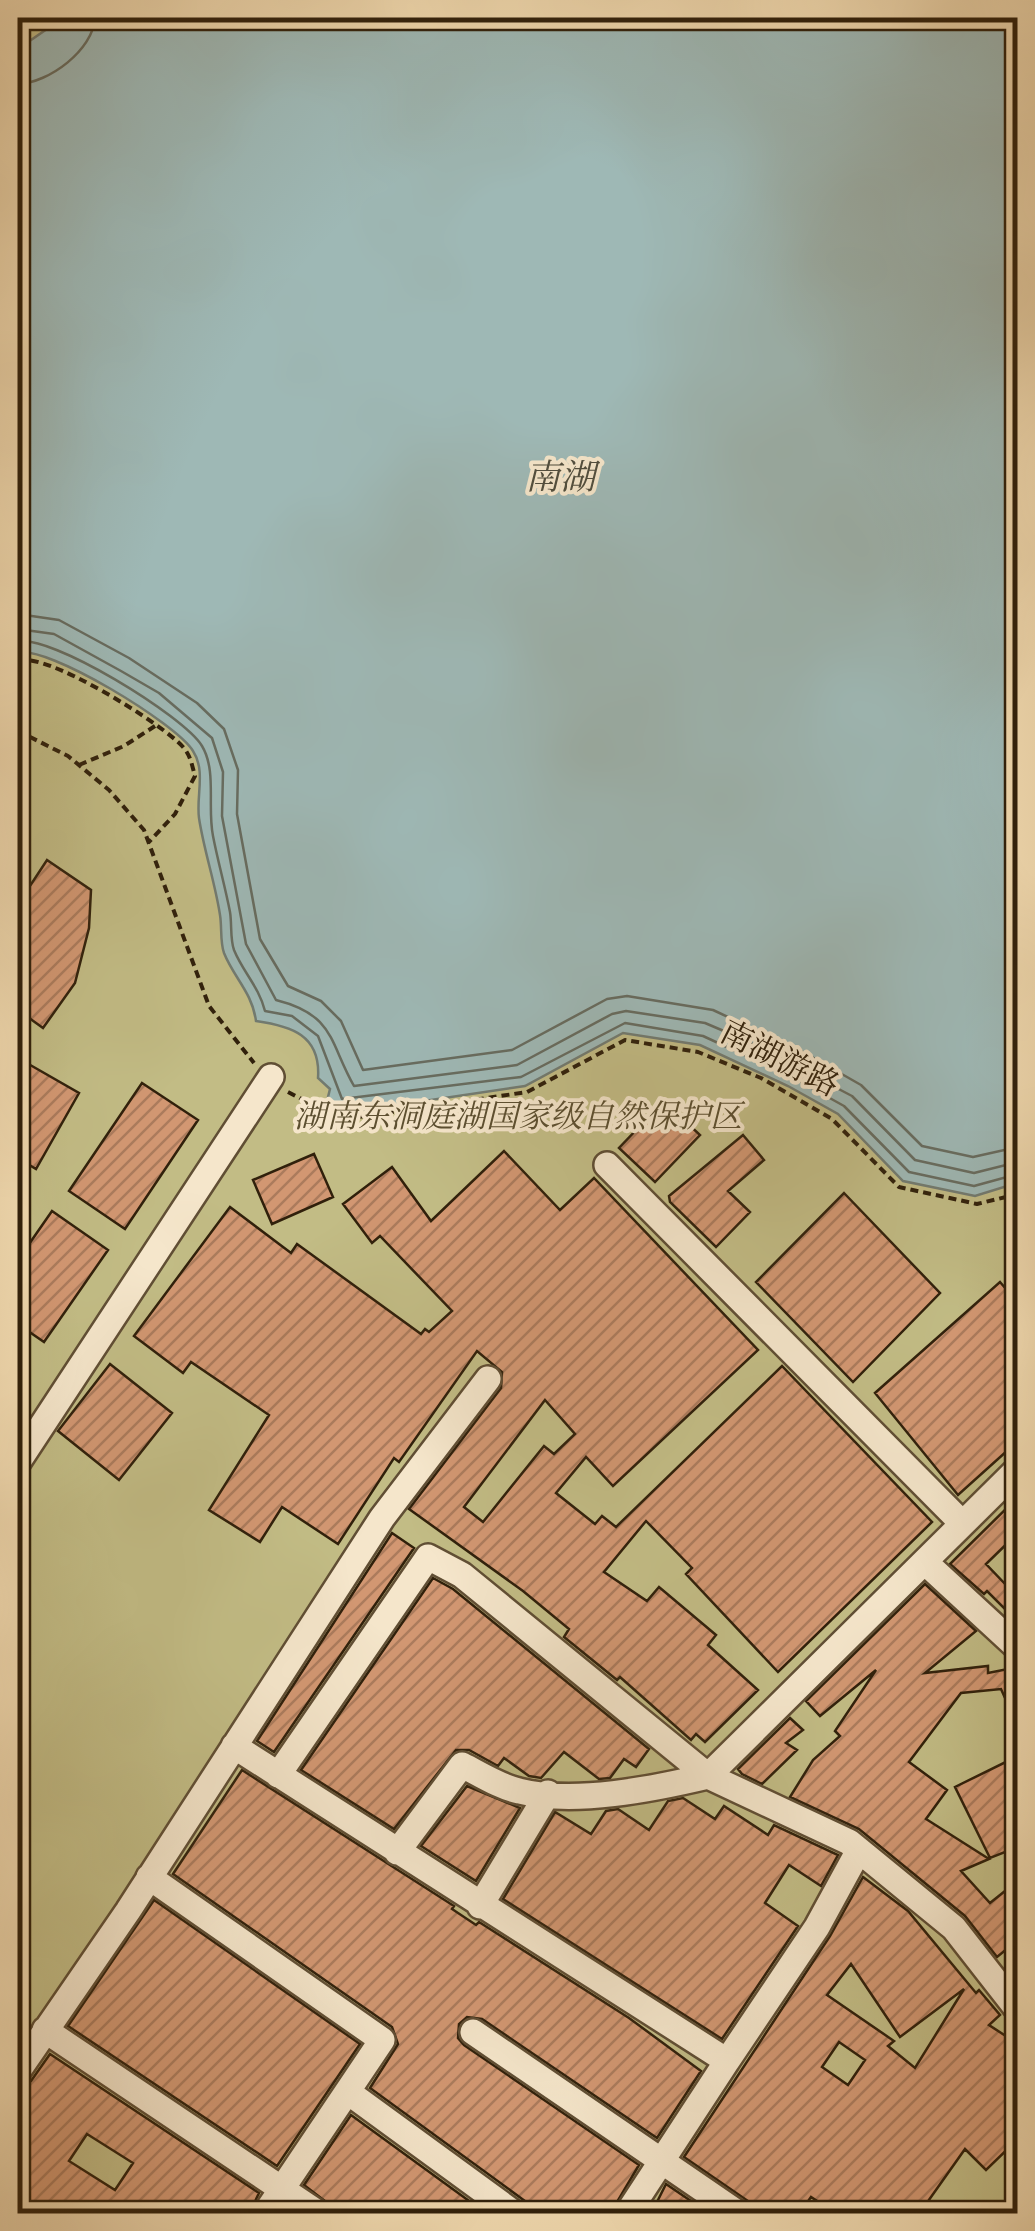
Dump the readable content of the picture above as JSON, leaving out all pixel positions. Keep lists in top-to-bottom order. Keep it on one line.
{"streets":{"path":["南湖游路"]},"water":["南湖"],"parks":["湖南东洞庭湖国家级自然保护区"]}
